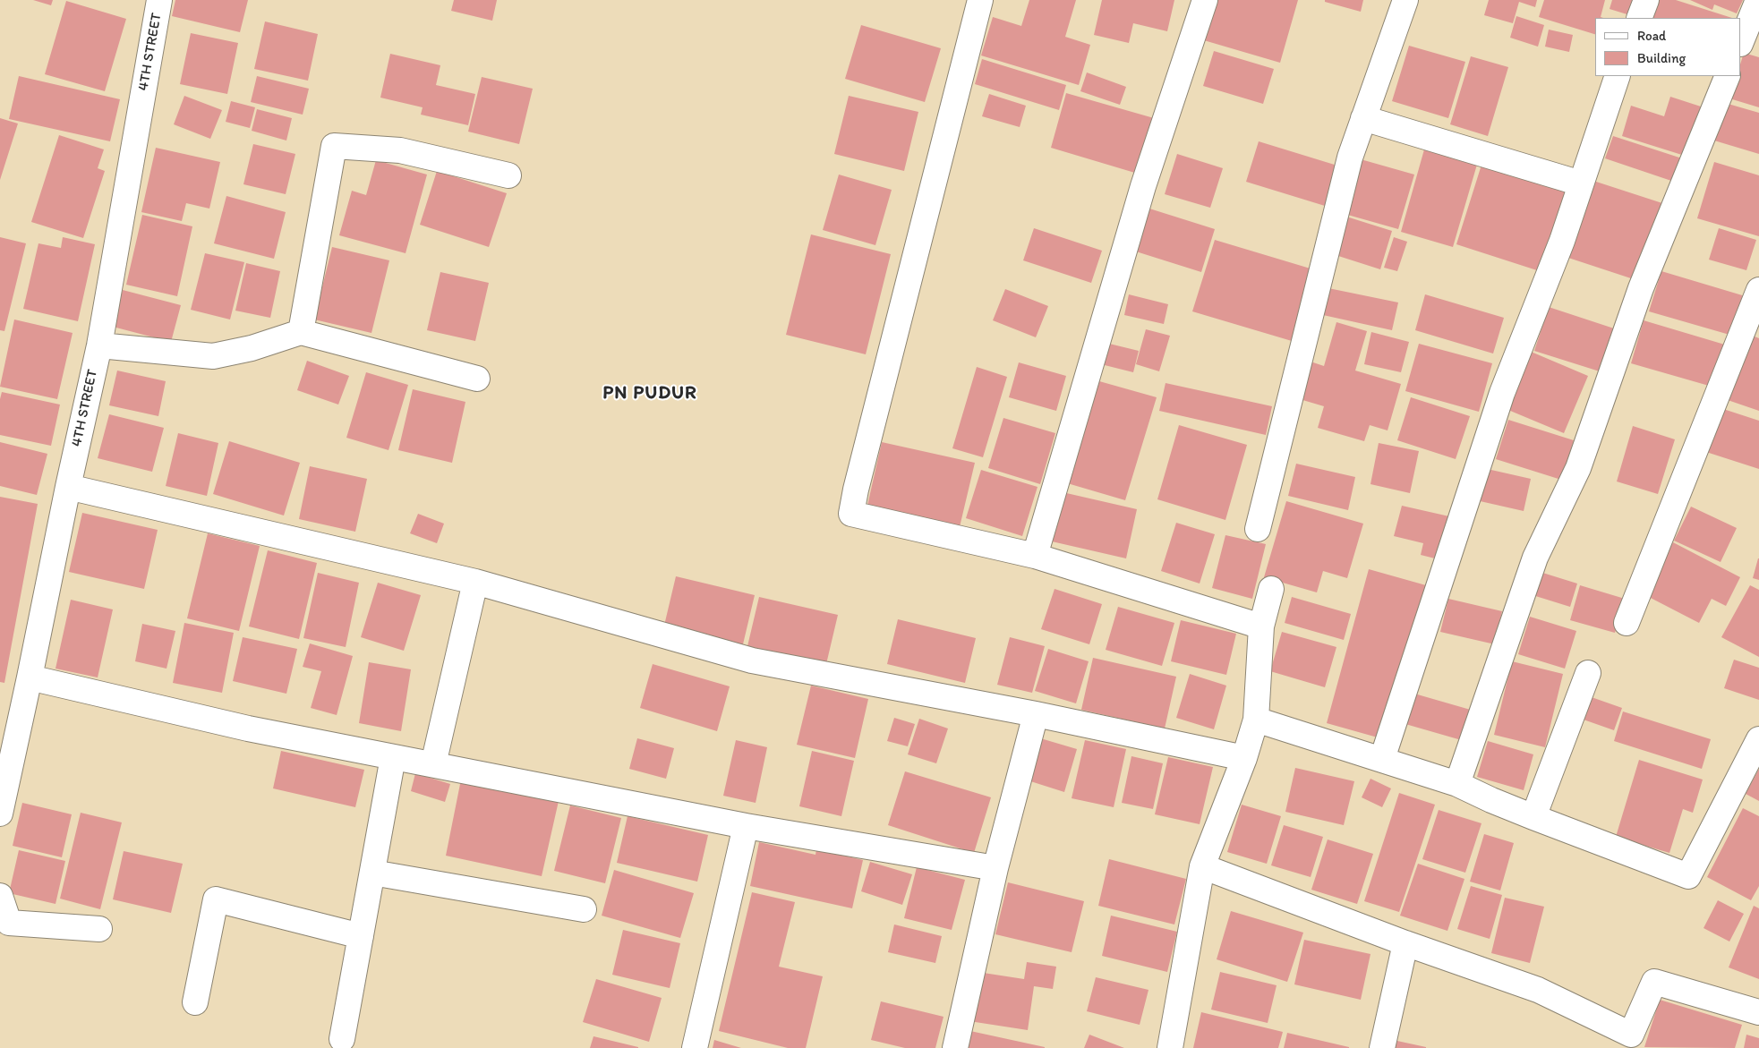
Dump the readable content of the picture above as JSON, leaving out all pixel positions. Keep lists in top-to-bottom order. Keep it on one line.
{"streets":{"street":["4TH STREET"]},"districts":["PN PUDUR"],"legend":["Road","Building"]}
